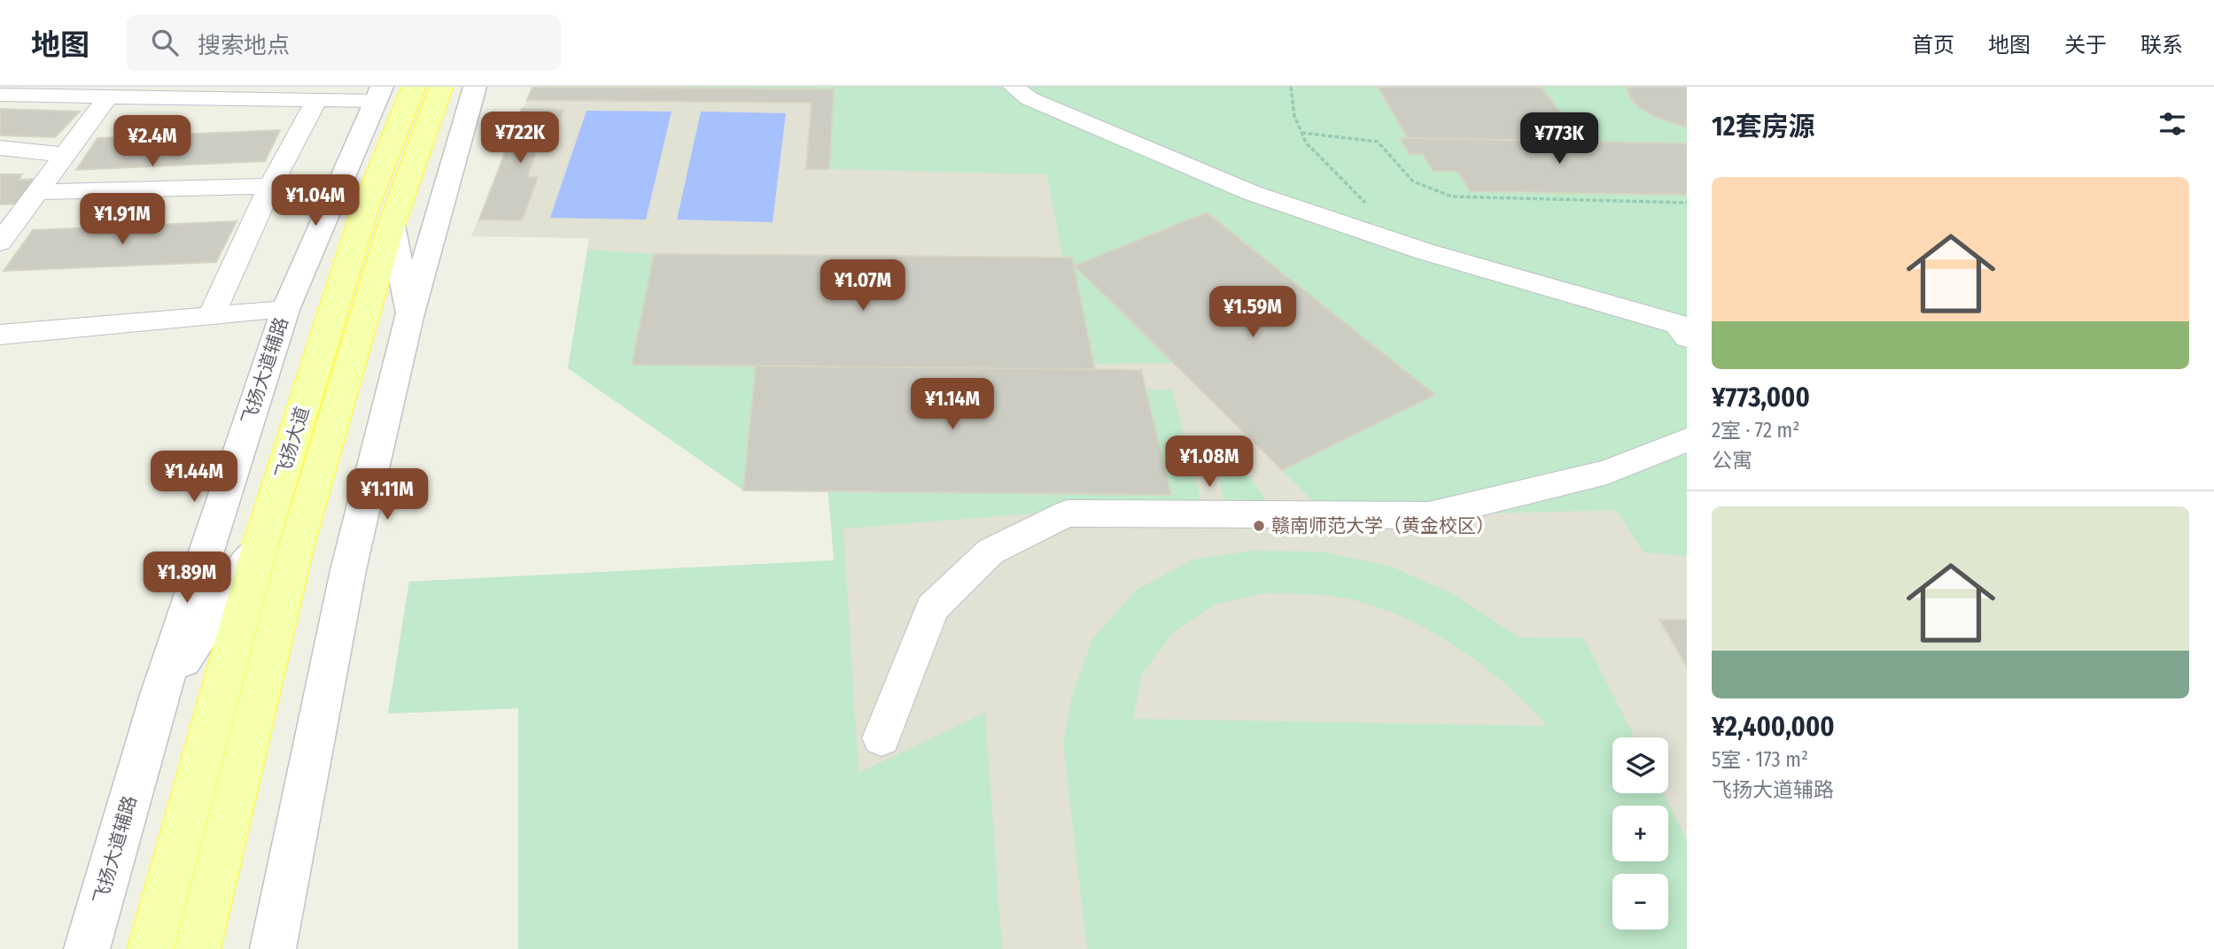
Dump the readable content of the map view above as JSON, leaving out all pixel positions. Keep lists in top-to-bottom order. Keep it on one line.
{"streets":{"main road":["飞扬大道"],"street":["飞扬大道辅路"]},"places":["赣南师范大学（黄金校区）"],"page":{"header":"地图","search":"搜索地点","nav":["首页","地图","关于","联系"],"heading":"12套房源","price":["¥722K","¥773K","¥2.4M","¥1.04M","¥1.91M","¥1.07M","¥1.59M","¥1.14M","¥1.08M","¥1.44M","¥1.11M","¥1.89M"],"list":[{"name":"¥773,000","note":"2室 · 72 m² · 公寓"},{"name":"¥2,400,000","note":"5室 · 173 m² · 飞扬大道辅路"}],"map_buttons":["+","−"]}}
